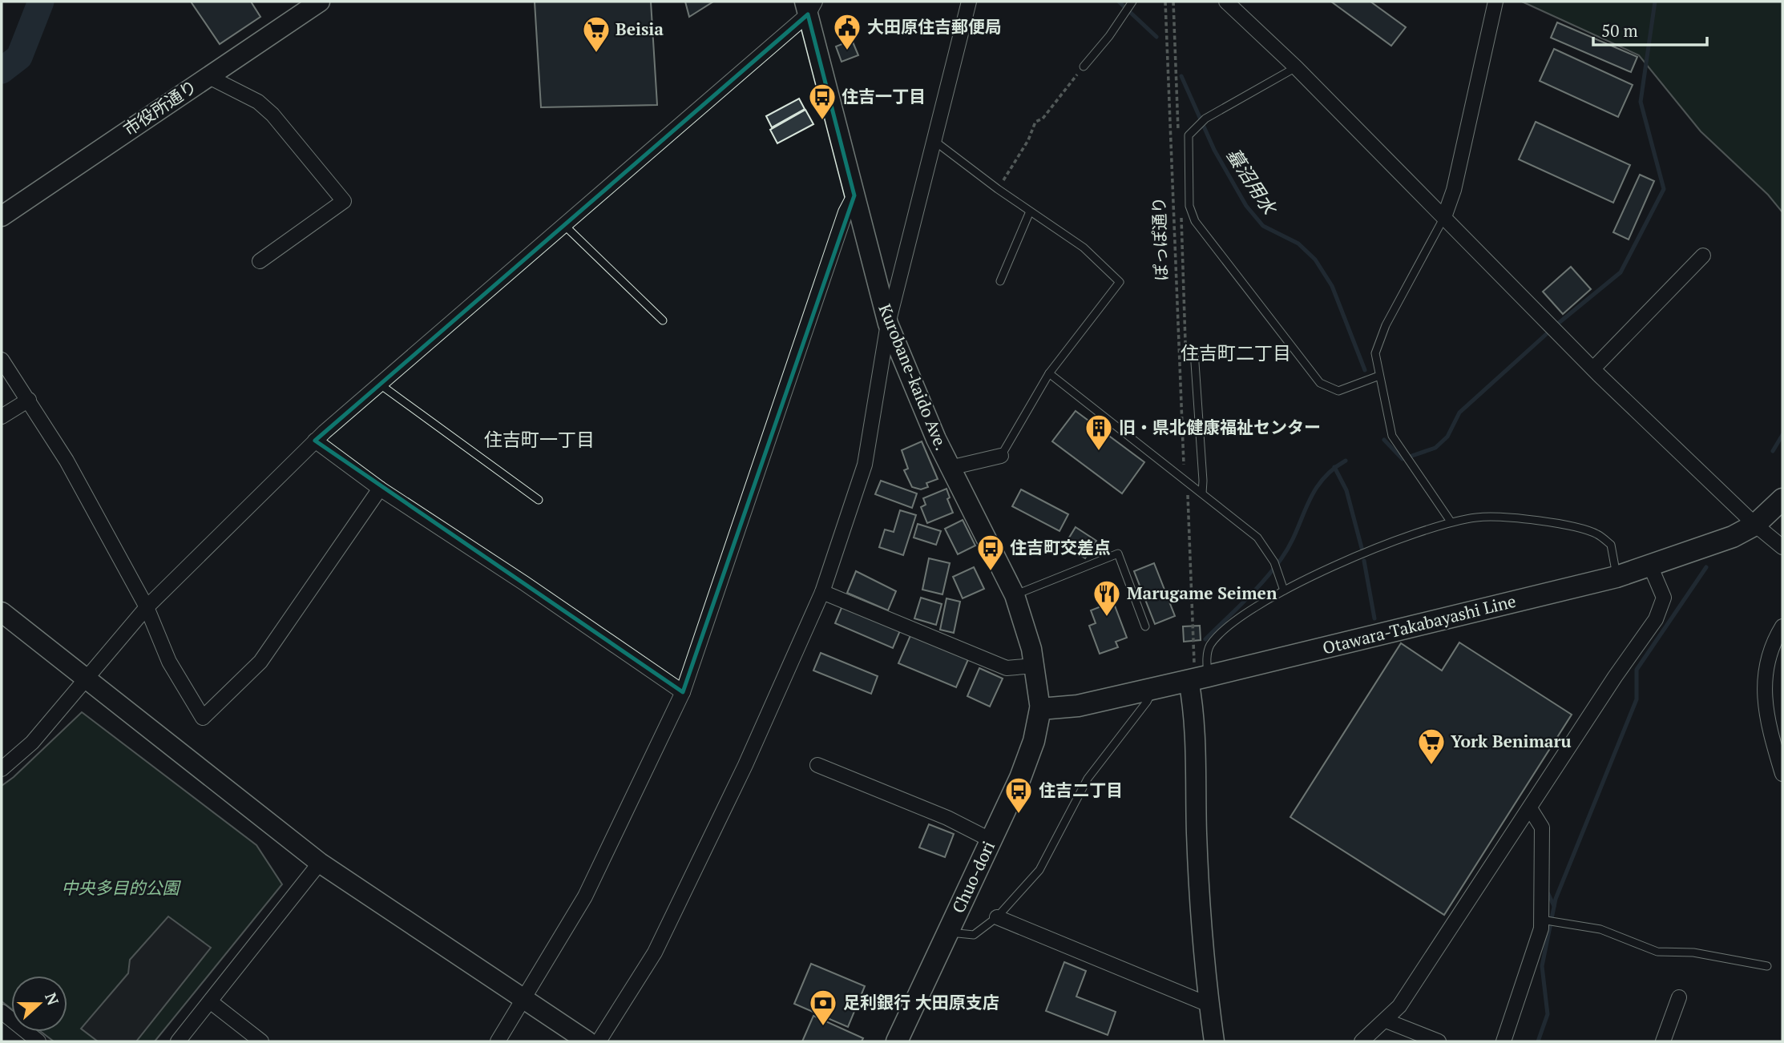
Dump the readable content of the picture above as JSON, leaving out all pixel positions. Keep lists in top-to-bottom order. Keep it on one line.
{"streets":{"main road":["Otawara-Takabayashi Line","Chuo-dori"],"street":["市役所通り","Kurobane-kaido Ave."],"path":["ぽっぽ通り"]},"crossings":[["Kurobane-kaido Ave.","Otawara-Takabayashi Line"],["Kurobane-kaido Ave.","Chuo-dori"],["Otawara-Takabayashi Line","Chuo-dori"]],"districts":["住吉町二丁目","住吉町一丁目"],"water":["蟇沼用水"],"parks":["中央多目的公園"],"places":{"public building":["大田原住吉郵便局"],"supermarket":["Beisia","York Benimaru"],"bus stop":["住吉一丁目","住吉町交差点","住吉二丁目"],"building":["旧・県北健康福祉センター"],"restaurant":["Marugame Seimen"],"bank":["足利銀行 大田原支店"]},"scale_bar":"50 m","north":"right"}
